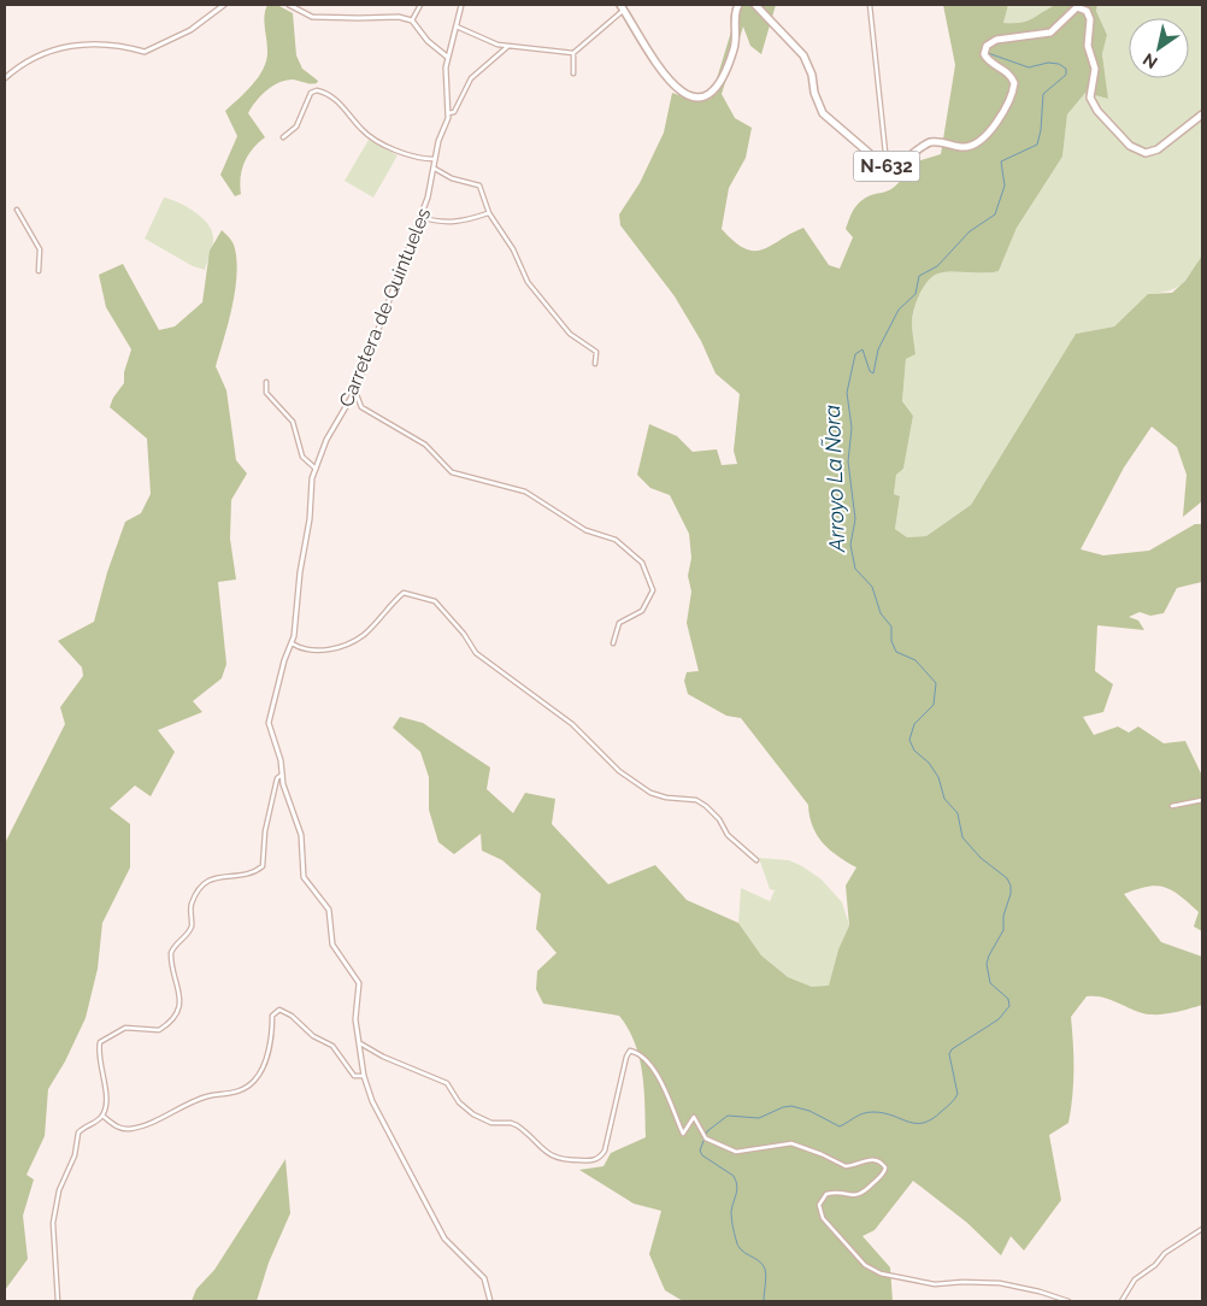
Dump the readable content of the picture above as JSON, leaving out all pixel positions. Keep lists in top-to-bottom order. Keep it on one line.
{"streets":{"highway":["N-632"],"street":["Carretera de Quintueles"]},"water":["Arroyo La Ñora"],"north":"bottom left"}
